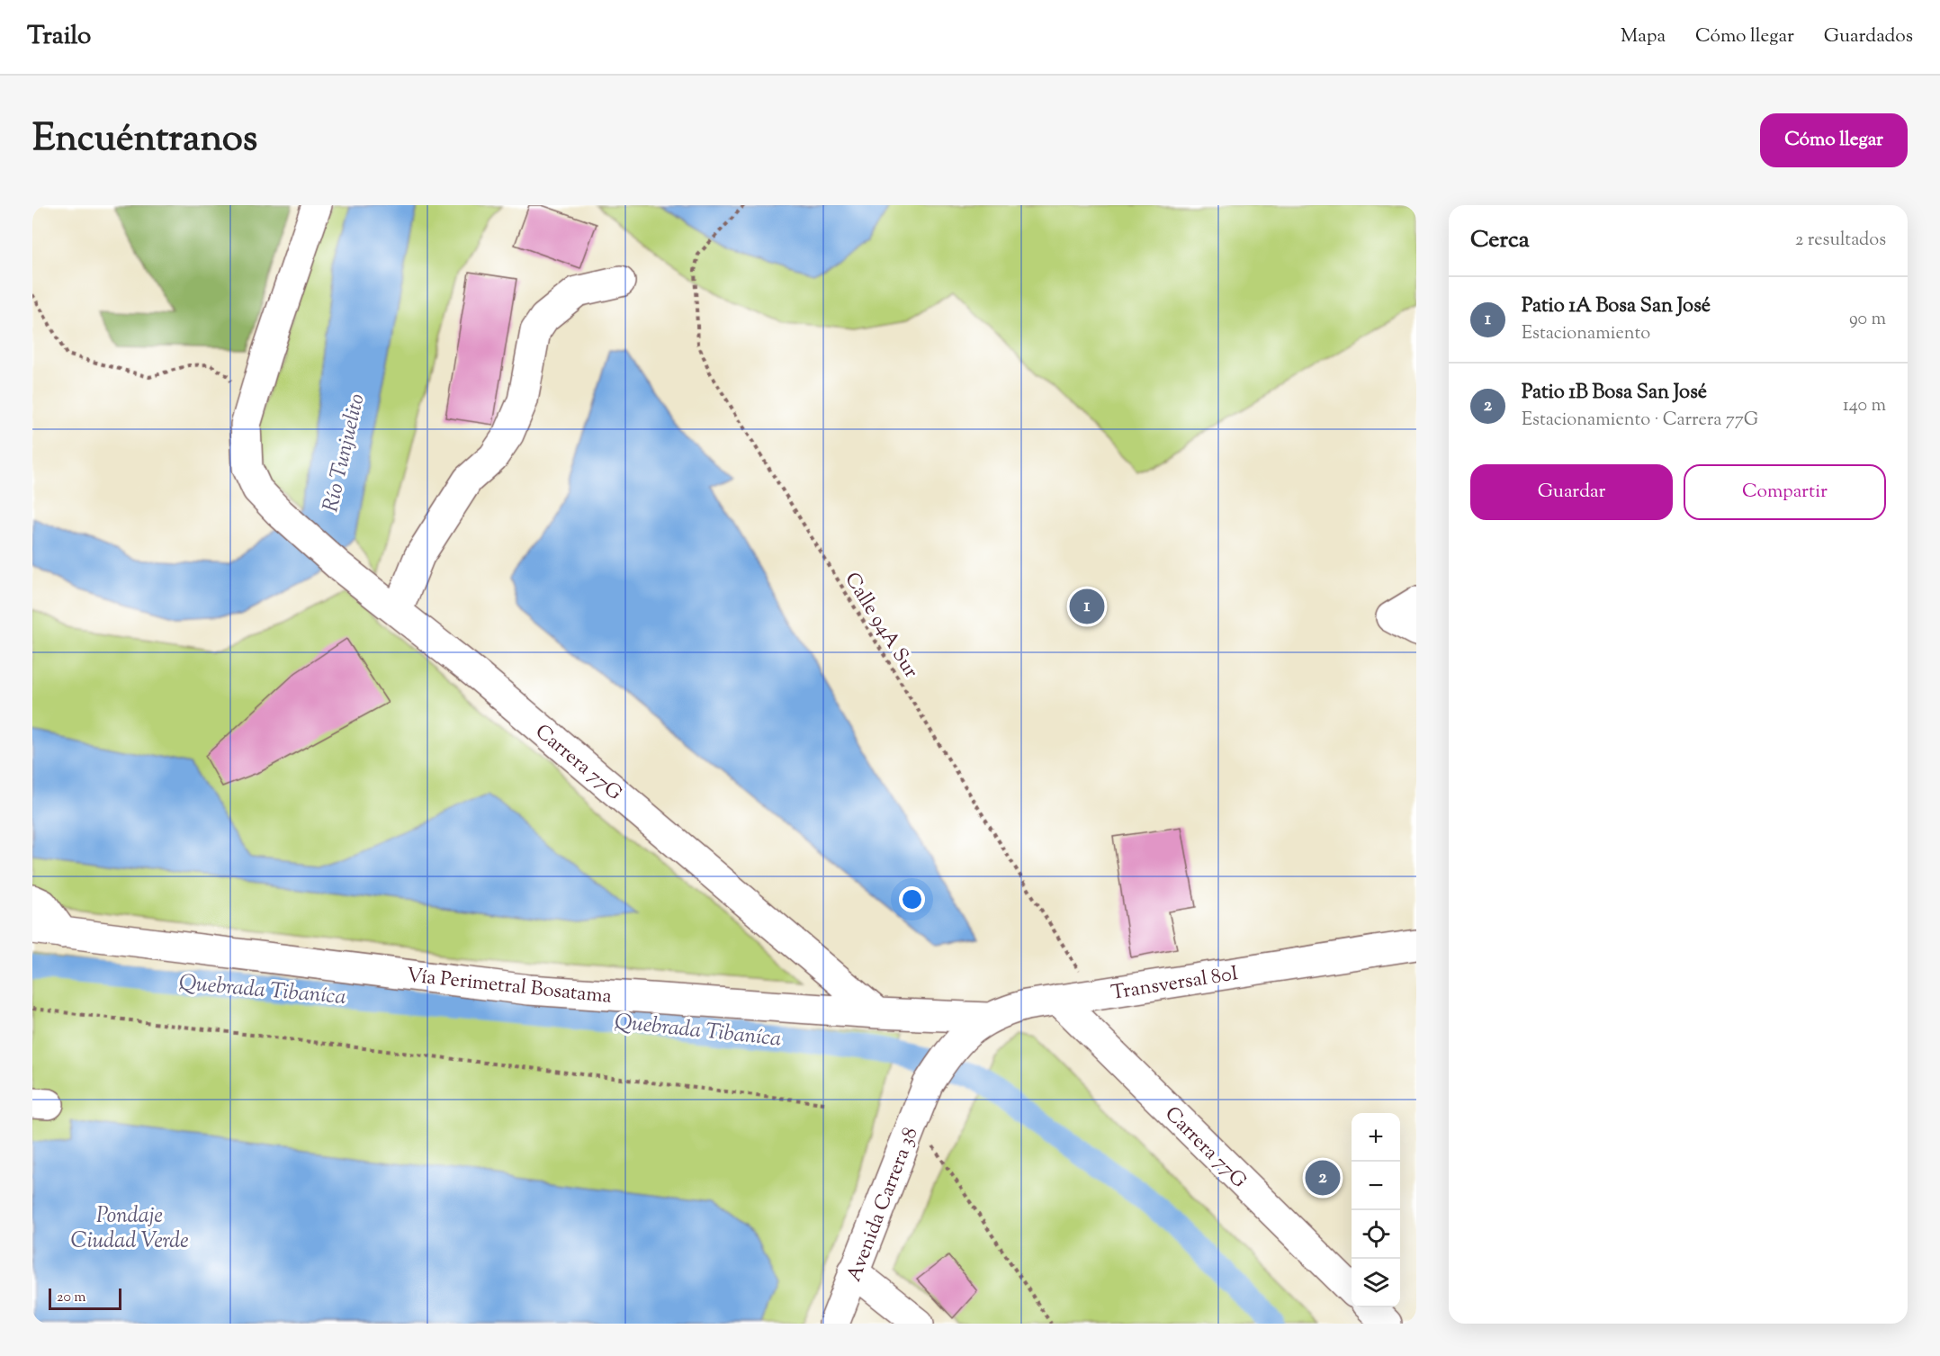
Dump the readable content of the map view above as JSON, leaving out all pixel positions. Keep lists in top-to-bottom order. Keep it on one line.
{"streets":{"street":["Carrera 77G","Transversal 80I","Vía Perimetral Bosatama","Avenida Carrera 38"],"path":["Calle 94A Sur"]},"crossings":[["Calle 94A Sur","Transversal 80I"],["Carrera 77G","Transversal 80I"],["Carrera 77G","Vía Perimetral Bosatama"],["Transversal 80I","Vía Perimetral Bosatama"],["Transversal 80I","Avenida Carrera 38"]],"water":["Río Tunjuelito","Quebrada Tibaníca","Pondaje Ciudad Verde"],"scale_bar":"20 m","page":{"header":"Trailo","nav":["Mapa","Cómo llegar","Guardados"],"title":"Encuéntranos","buttons":["Cómo llegar",["Guardar","Compartir"]],"heading":["Cerca","2 resultados"],"list":[{"mark":"1","name":"Patio 1A Bosa San José","note":"Estacionamiento","value":"90 m"},{"mark":"2","name":"Patio 1B Bosa San José","note":"Estacionamiento · Carrera 77G","value":"140 m"}],"pins":["1","2"],"map_buttons":["+","−"],"scale":"20 m"}}
